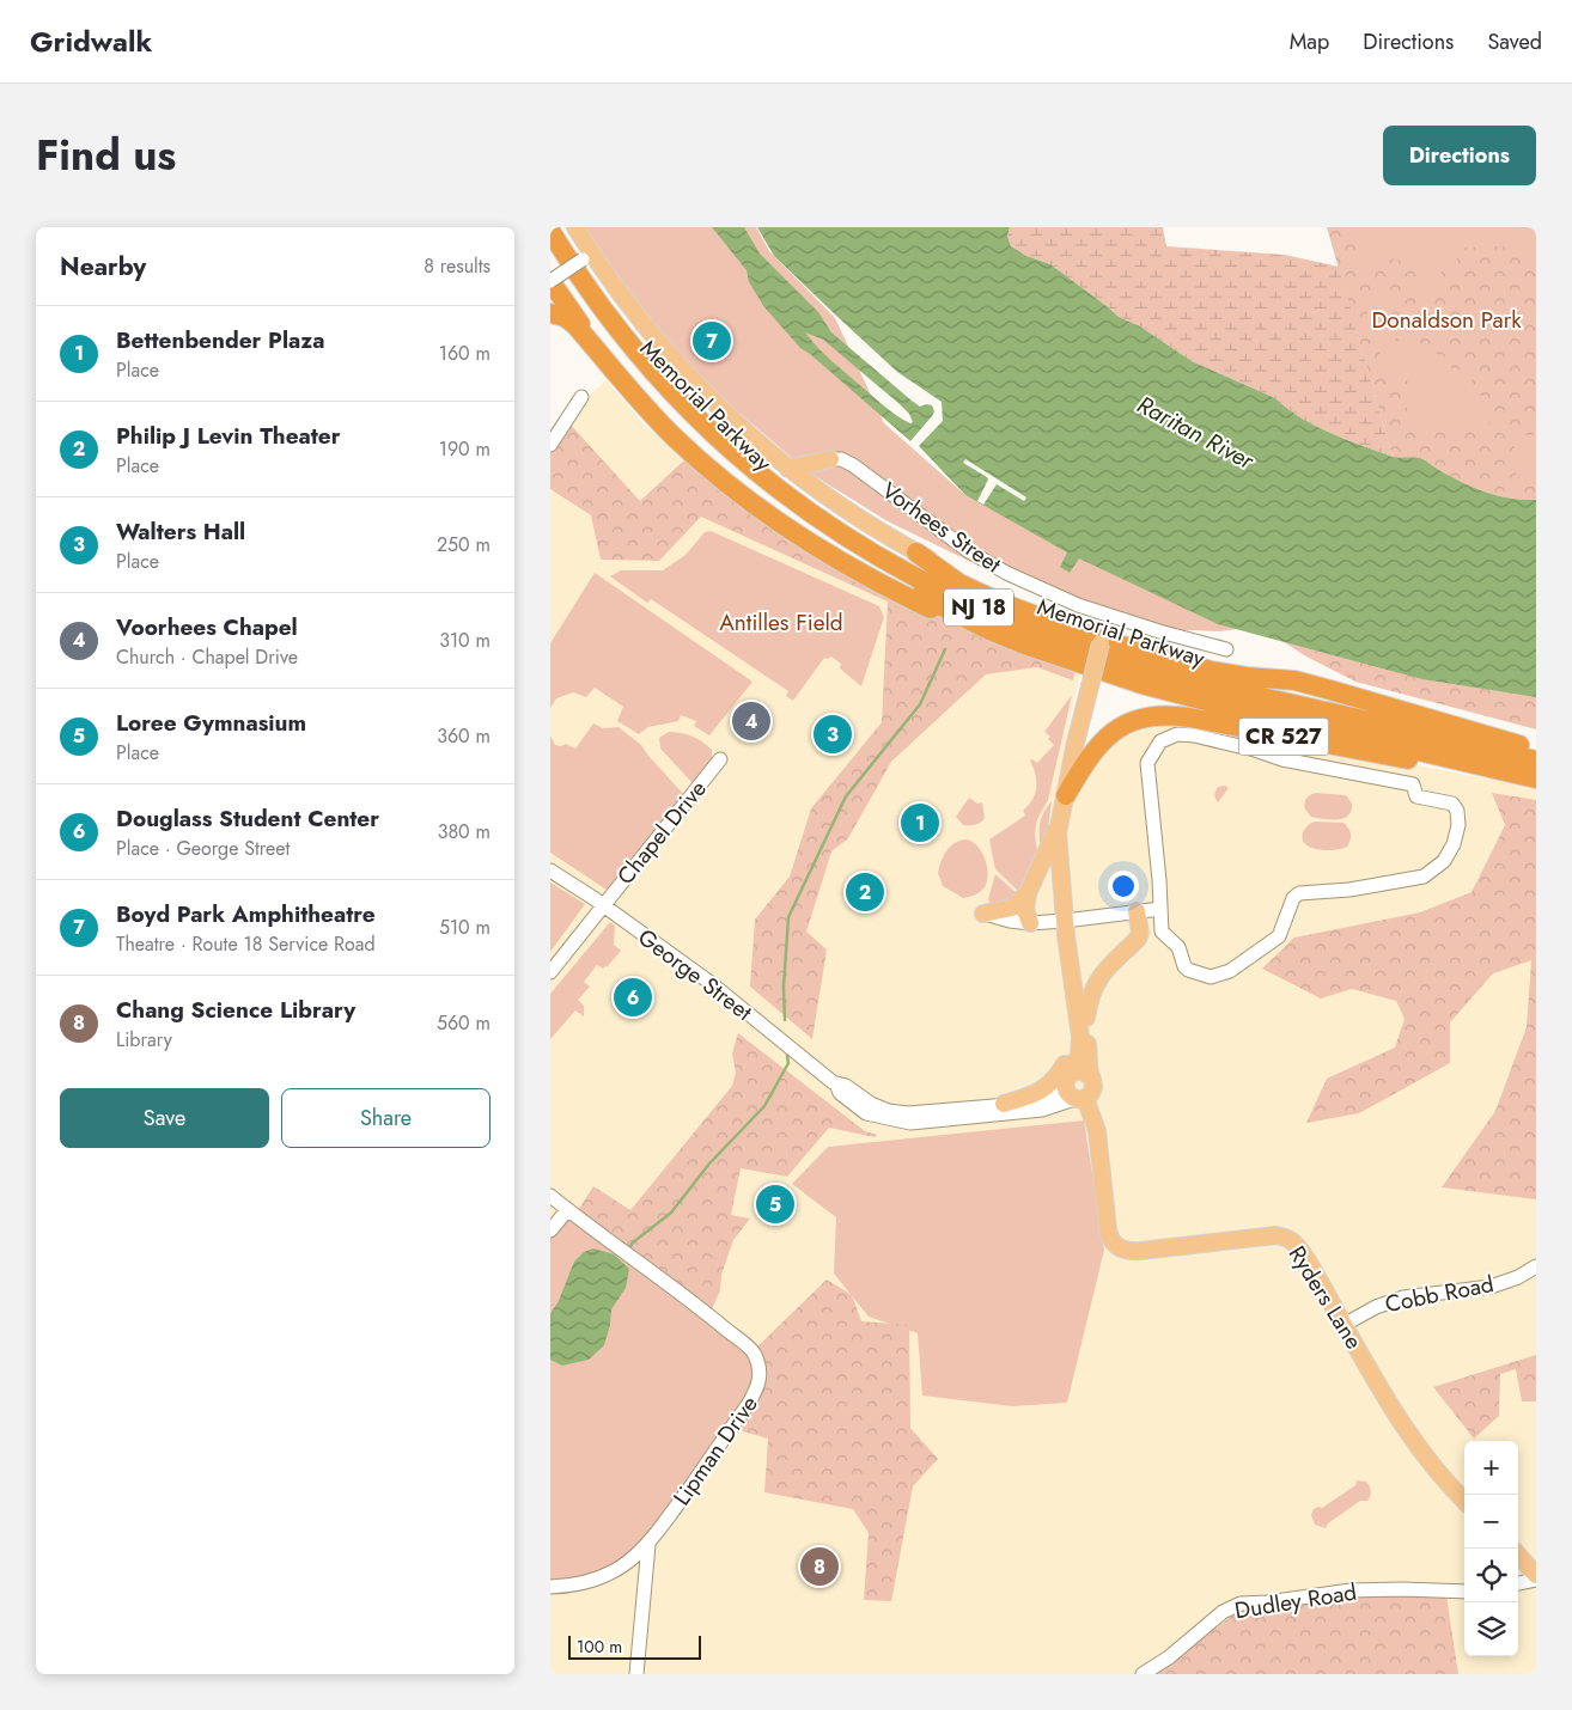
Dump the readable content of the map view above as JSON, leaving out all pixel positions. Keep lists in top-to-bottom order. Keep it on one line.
{"streets":{"highway":["Memorial Parkway","NJ 18","CR 527"],"main road":["Ryders Lane"],"street":["Vorhees Street","Chapel Drive","George Street","Cobb Road","Lipman Drive","Dudley Road"]},"crossings":[["Chapel Drive","George Street"],["George Street","Ryders Lane"],["Cobb Road","Ryders Lane"]],"water":["Raritan River"],"parks":["Donaldson Park","Antilles Field"],"scale_bar":"100 m","page":{"header":"Gridwalk","nav":["Map","Directions","Saved"],"title":"Find us","buttons":["Directions",["Save","Share"]],"heading":["Nearby","8 results"],"list":[{"mark":"1","name":"Bettenbender Plaza","note":"Place","value":"160 m"},{"mark":"2","name":"Philip J Levin Theater","note":"Place","value":"190 m"},{"mark":"3","name":"Walters Hall","note":"Place","value":"250 m"},{"mark":"4","name":"Voorhees Chapel","note":"Church · Chapel Drive","value":"310 m"},{"mark":"5","name":"Loree Gymnasium","note":"Place","value":"360 m"},{"mark":"6","name":"Douglass Student Center","note":"Place · George Street","value":"380 m"},{"mark":"7","name":"Boyd Park Amphitheatre","note":"Theatre · Route 18 Service Road","value":"510 m"},{"mark":"8","name":"Chang Science Library","note":"Library","value":"560 m"}],"pins":["7","4","3","1","2","6","5","8"],"map_buttons":["+","−"],"scale":"100 m"}}
